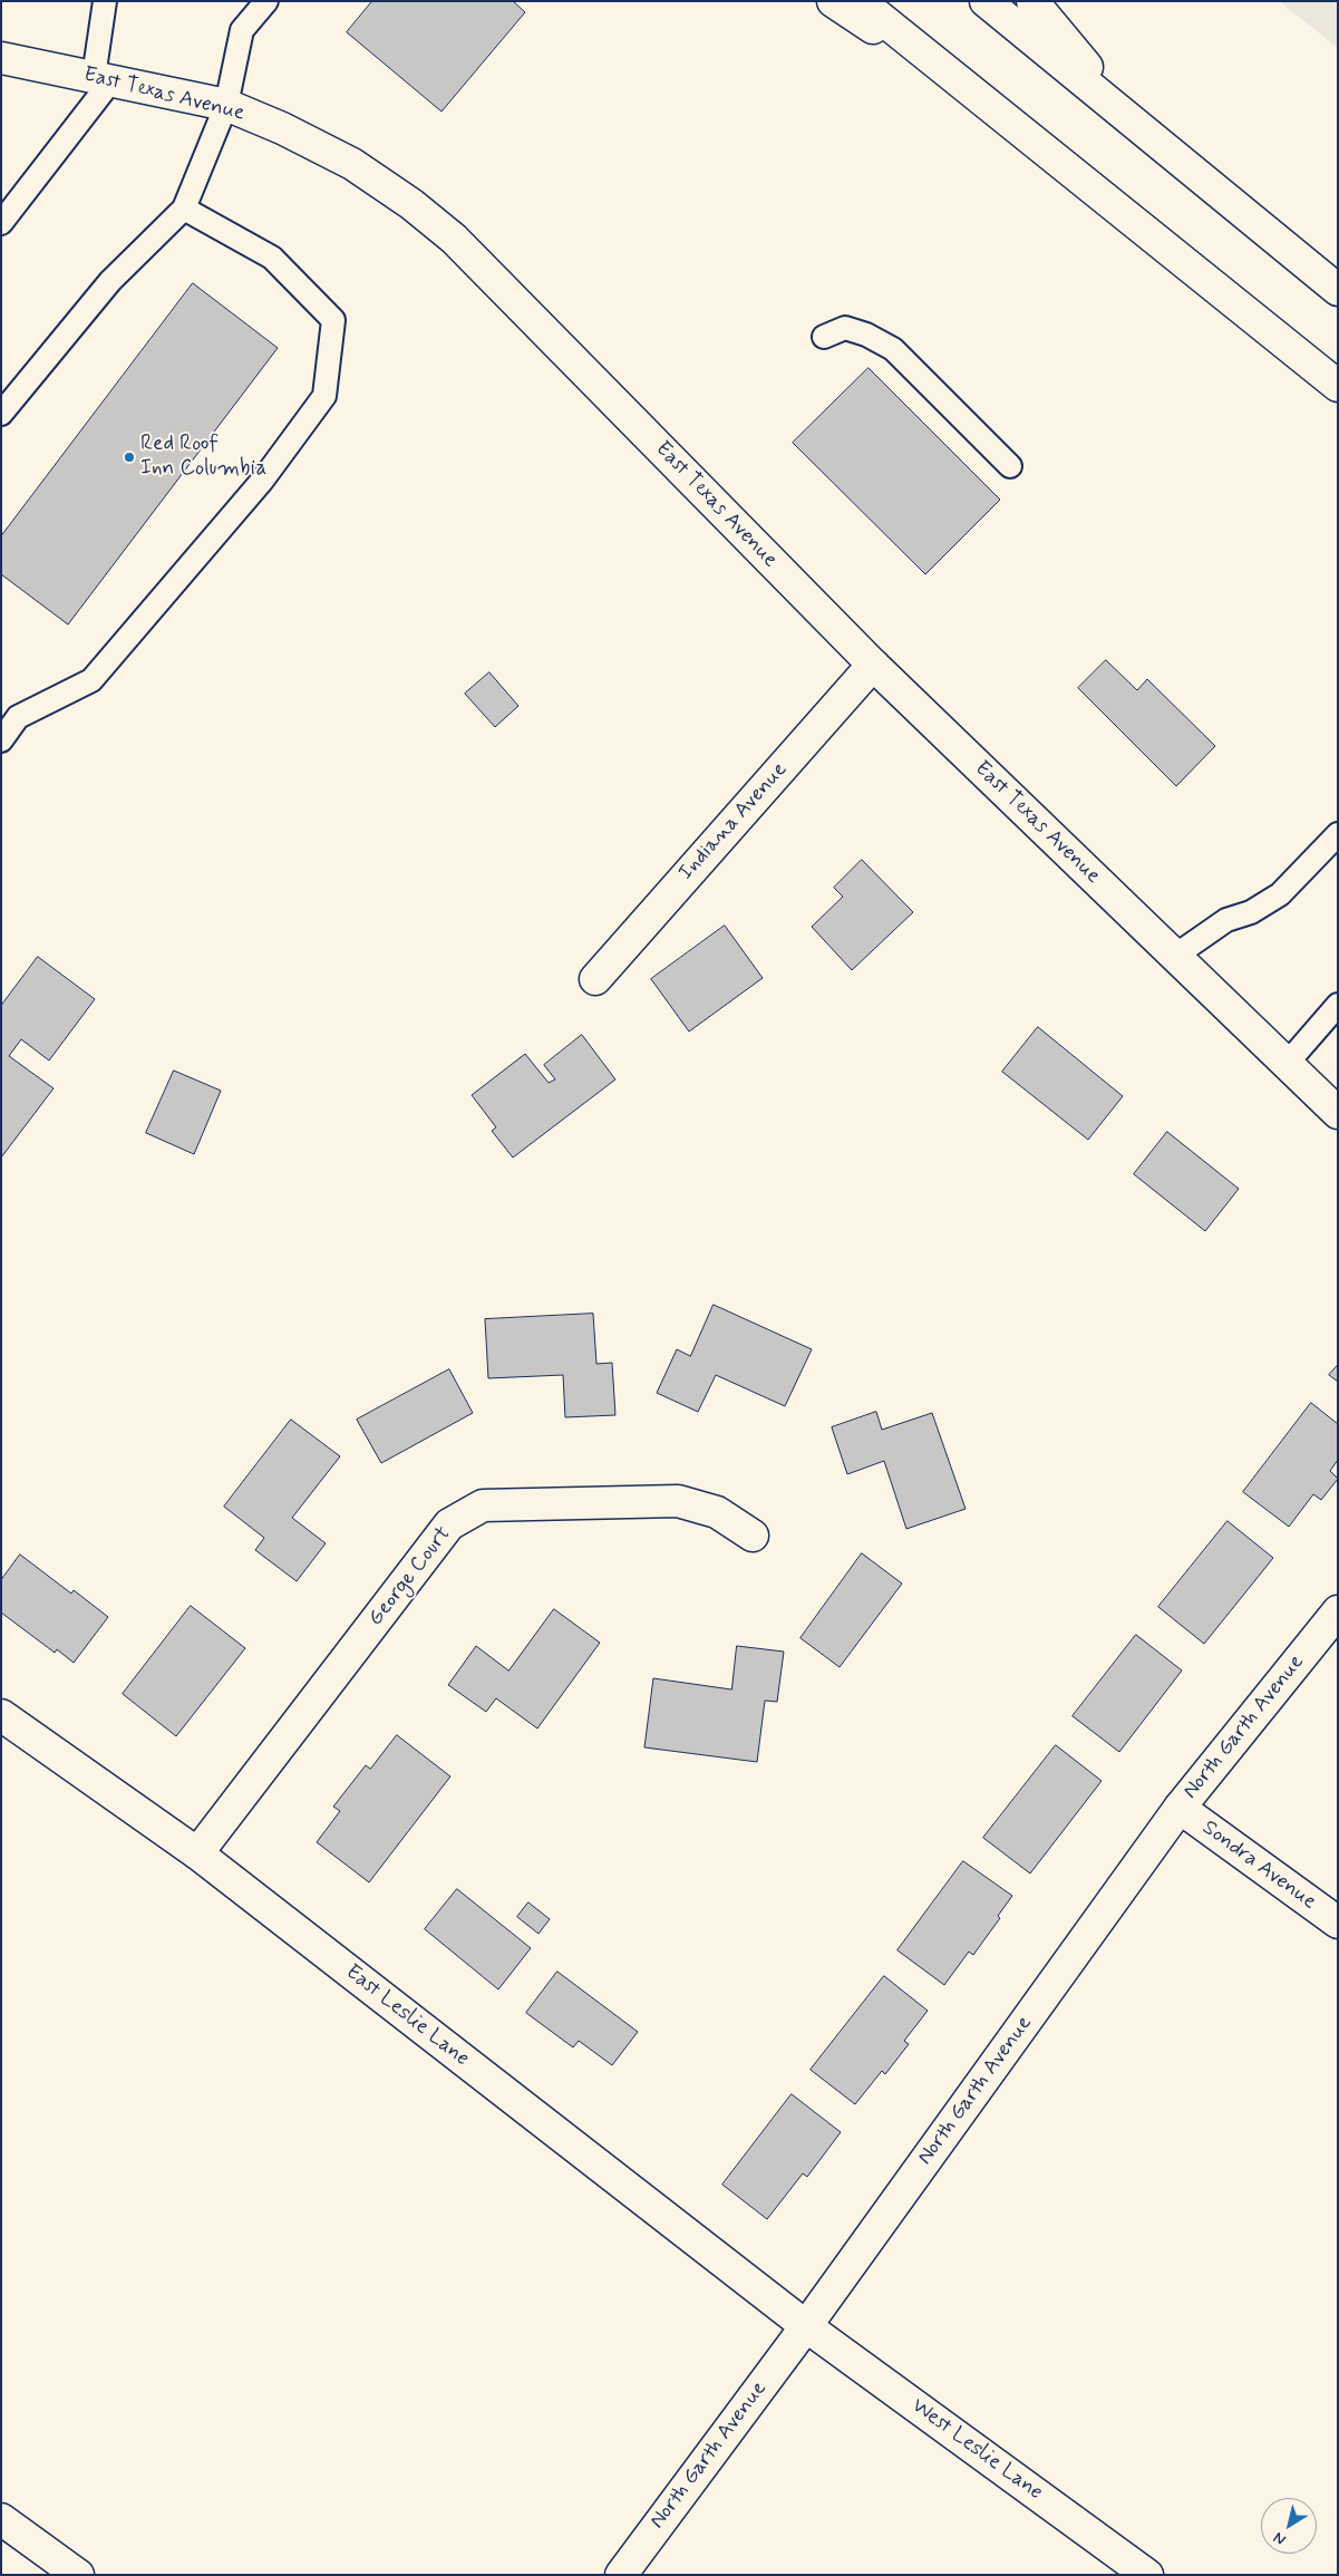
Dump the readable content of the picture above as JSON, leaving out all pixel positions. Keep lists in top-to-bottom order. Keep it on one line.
{"streets":{"main road":["East Texas Avenue","Indiana Avenue","George Court","North Garth Avenue","Sondra Avenue","East Leslie Lane","West Leslie Lane"]},"crossings":[["East Texas Avenue","Indiana Avenue"],["George Court","East Leslie Lane"],["North Garth Avenue","Sondra Avenue"],["North Garth Avenue","East Leslie Lane"],["North Garth Avenue","West Leslie Lane"],["East Leslie Lane","West Leslie Lane"]],"places":["Red Roof Inn Columbia"],"north":"bottom left"}
